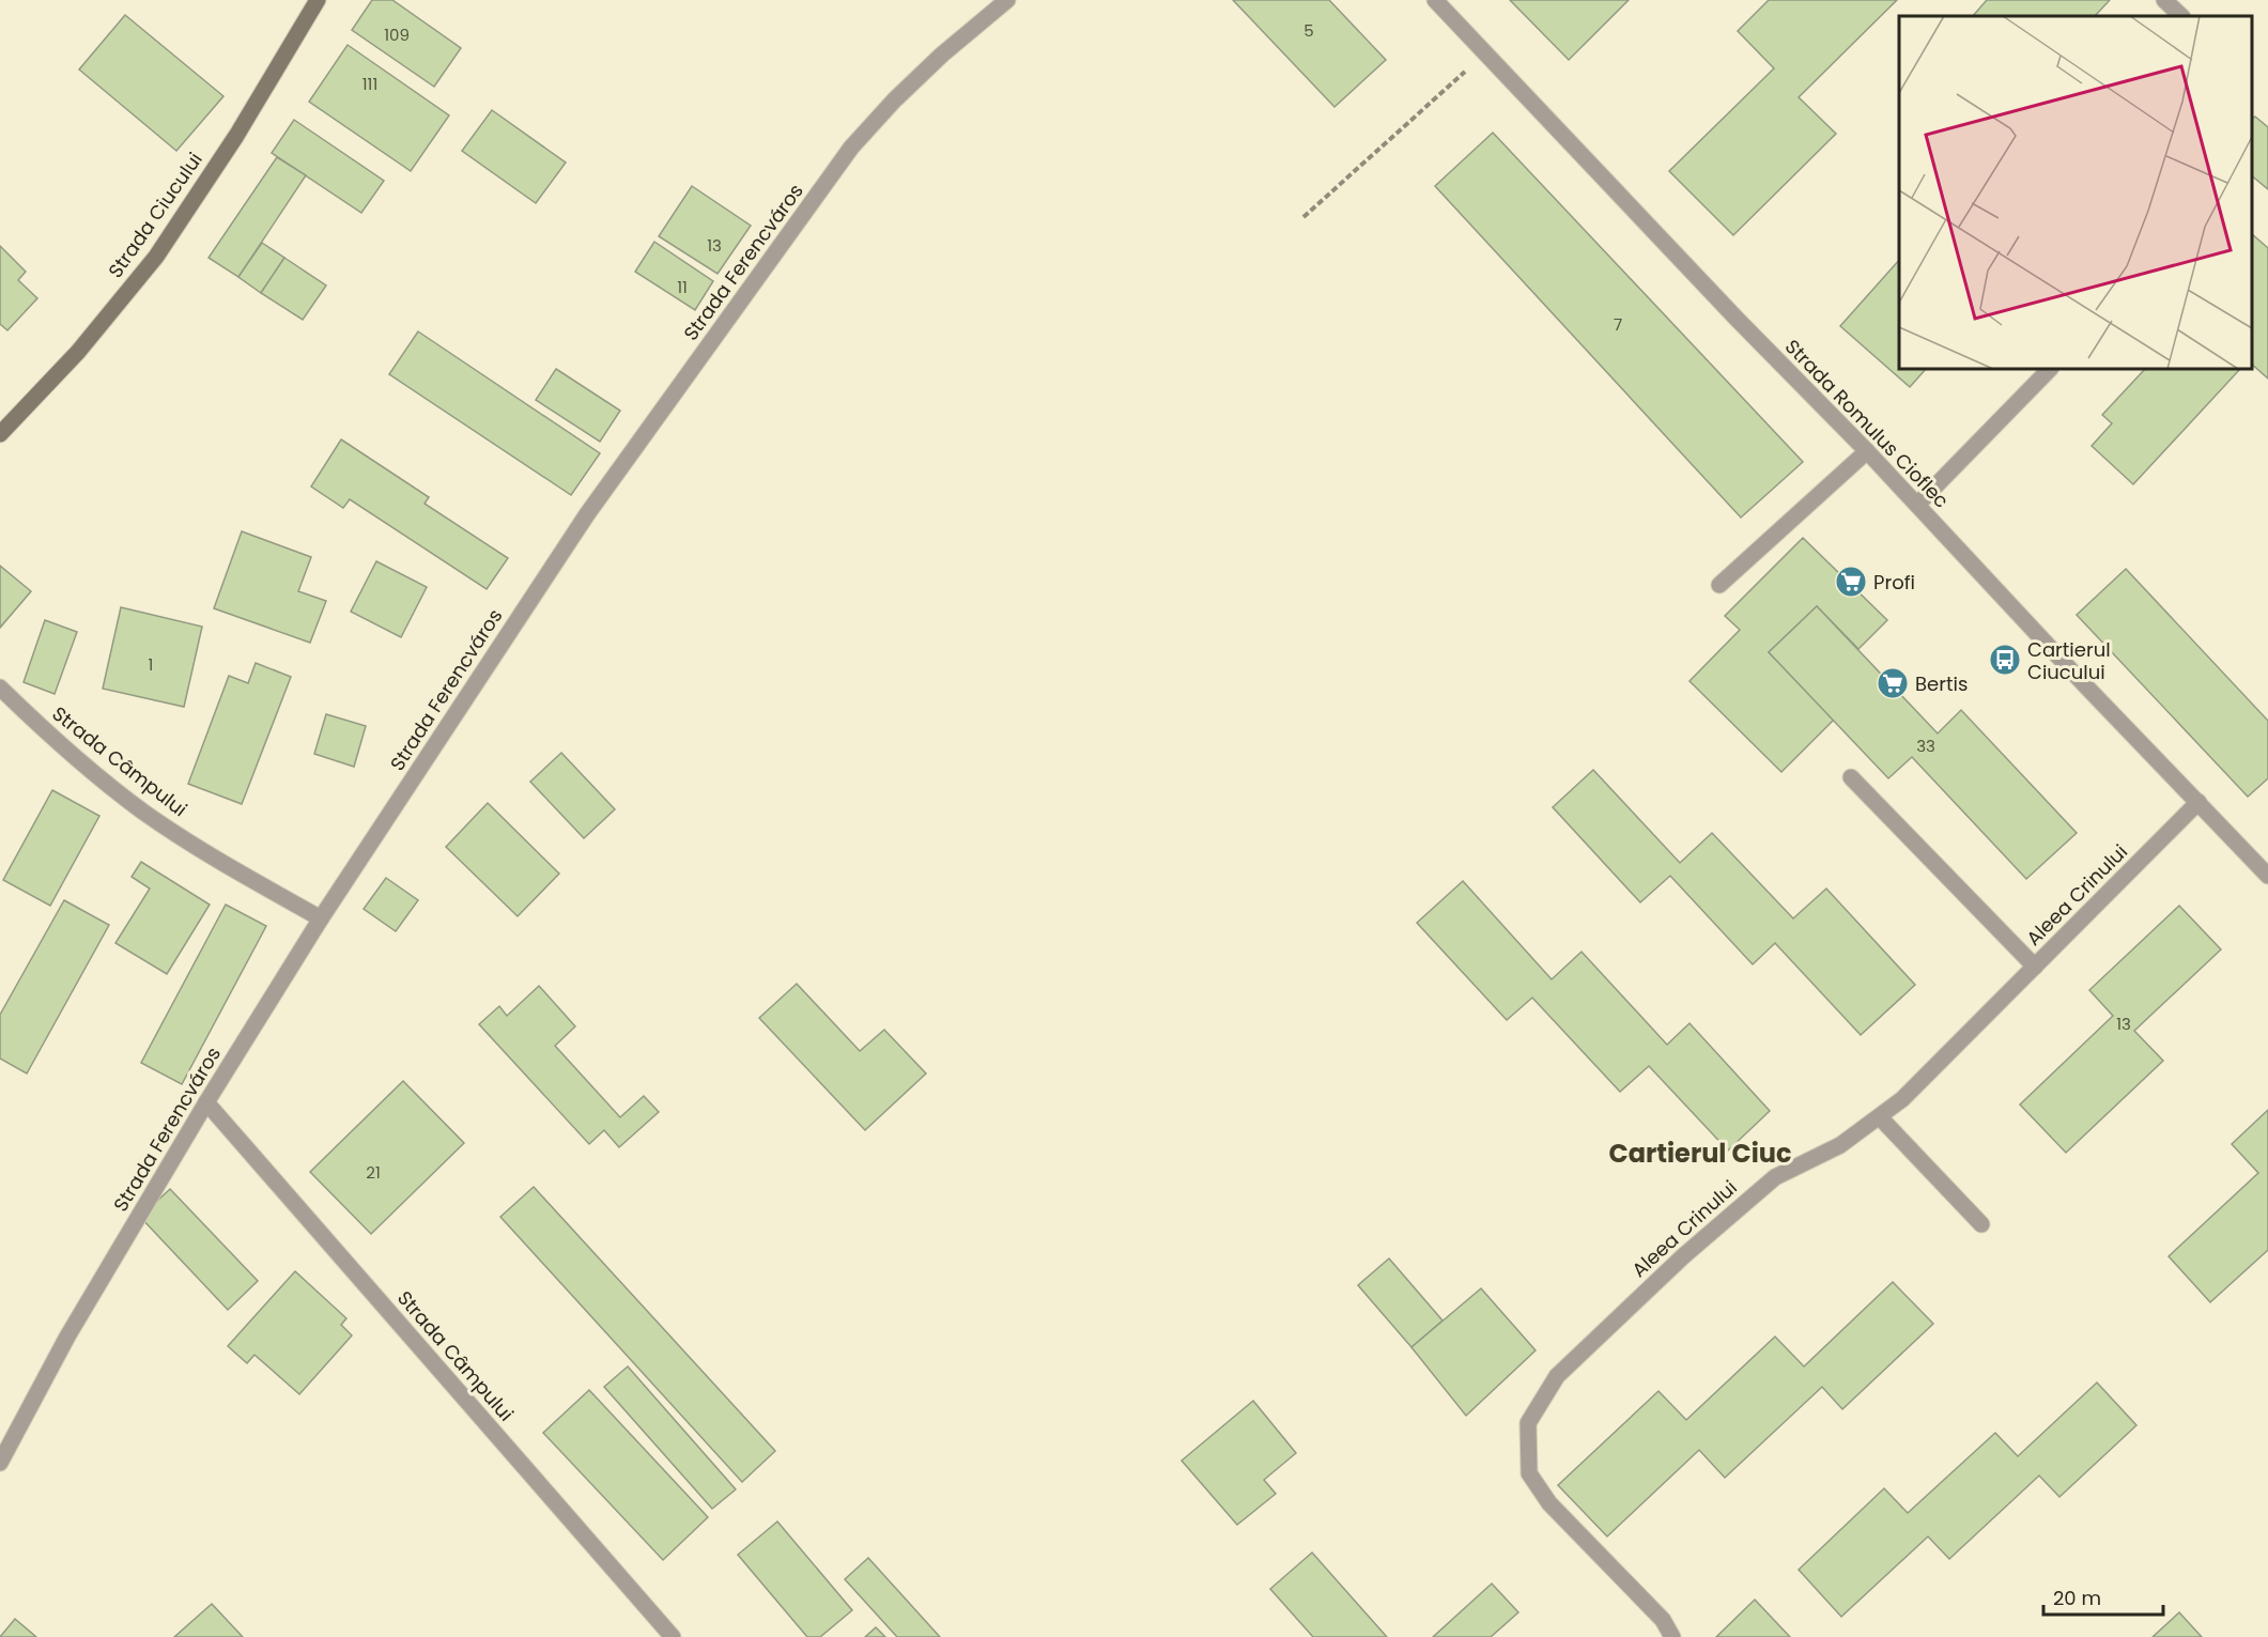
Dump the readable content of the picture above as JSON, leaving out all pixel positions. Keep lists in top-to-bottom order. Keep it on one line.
{"streets":{"main road":["Strada Ciucului"],"street":["Strada Ferencváros","Strada Romulus Cioflec","Strada Câmpului","Aleea Crinului"]},"crossings":[["Strada Ferencváros","Strada Câmpului"],["Strada Romulus Cioflec","Aleea Crinului"]],"districts":["Cartierul Ciuc"],"places":{"supermarket":["Profi","Bertis"],"bus stop":["Cartierul Ciucului"]},"house_numbers":["5","109","111","13","11","7","1","33","13","21"],"scale_bar":"20 m"}
